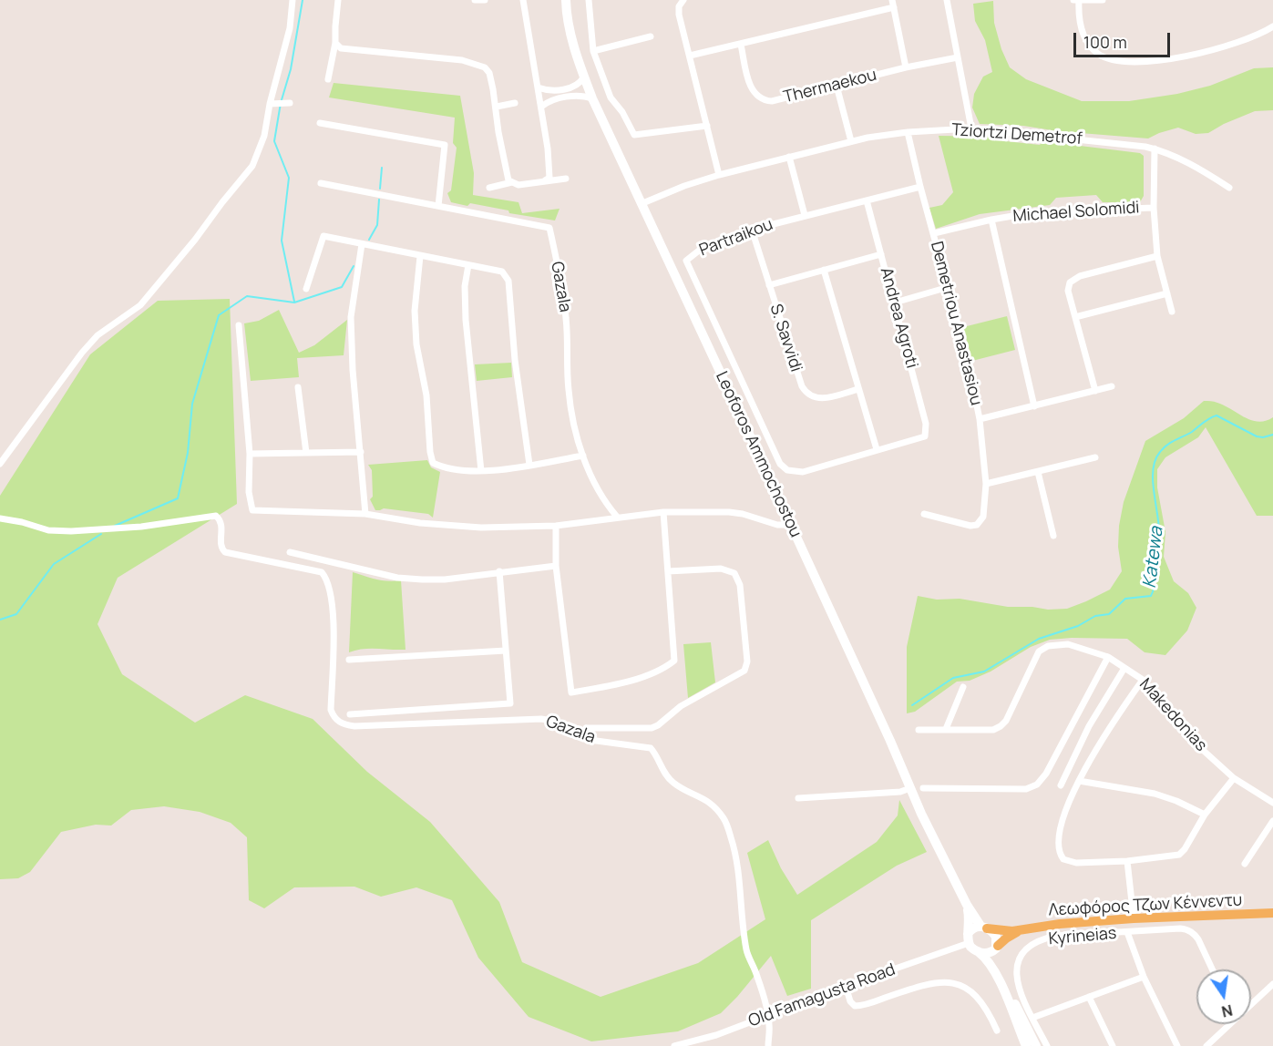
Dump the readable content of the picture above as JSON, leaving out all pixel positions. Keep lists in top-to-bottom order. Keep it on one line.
{"streets":{"main road":["Leoforos Ammochostou","Λεωφόρος Τζων Κέννεντυ"],"street":["Thermaekou","Tziortzi Demetrof","Michael Solomidi","Partraikou","Gazala","Andrea Agroti","Demetriou Anastasiou","S. Savvidi","Makedonias","Kyrineias","Old Famagusta Road"]},"crossings":[["Tziortzi Demetrof","Demetriou Anastasiou"],["Tziortzi Demetrof","Leoforos Ammochostou"],["Michael Solomidi","Demetriou Anastasiou"],["Partraikou","Andrea Agroti"],["Partraikou","Demetriou Anastasiou"],["Partraikou","S. Savvidi"],["Gazala","Old Famagusta Road"],["Leoforos Ammochostou","Old Famagusta Road"]],"water":["Katewa"],"scale_bar":"100 m","north":"bottom"}
